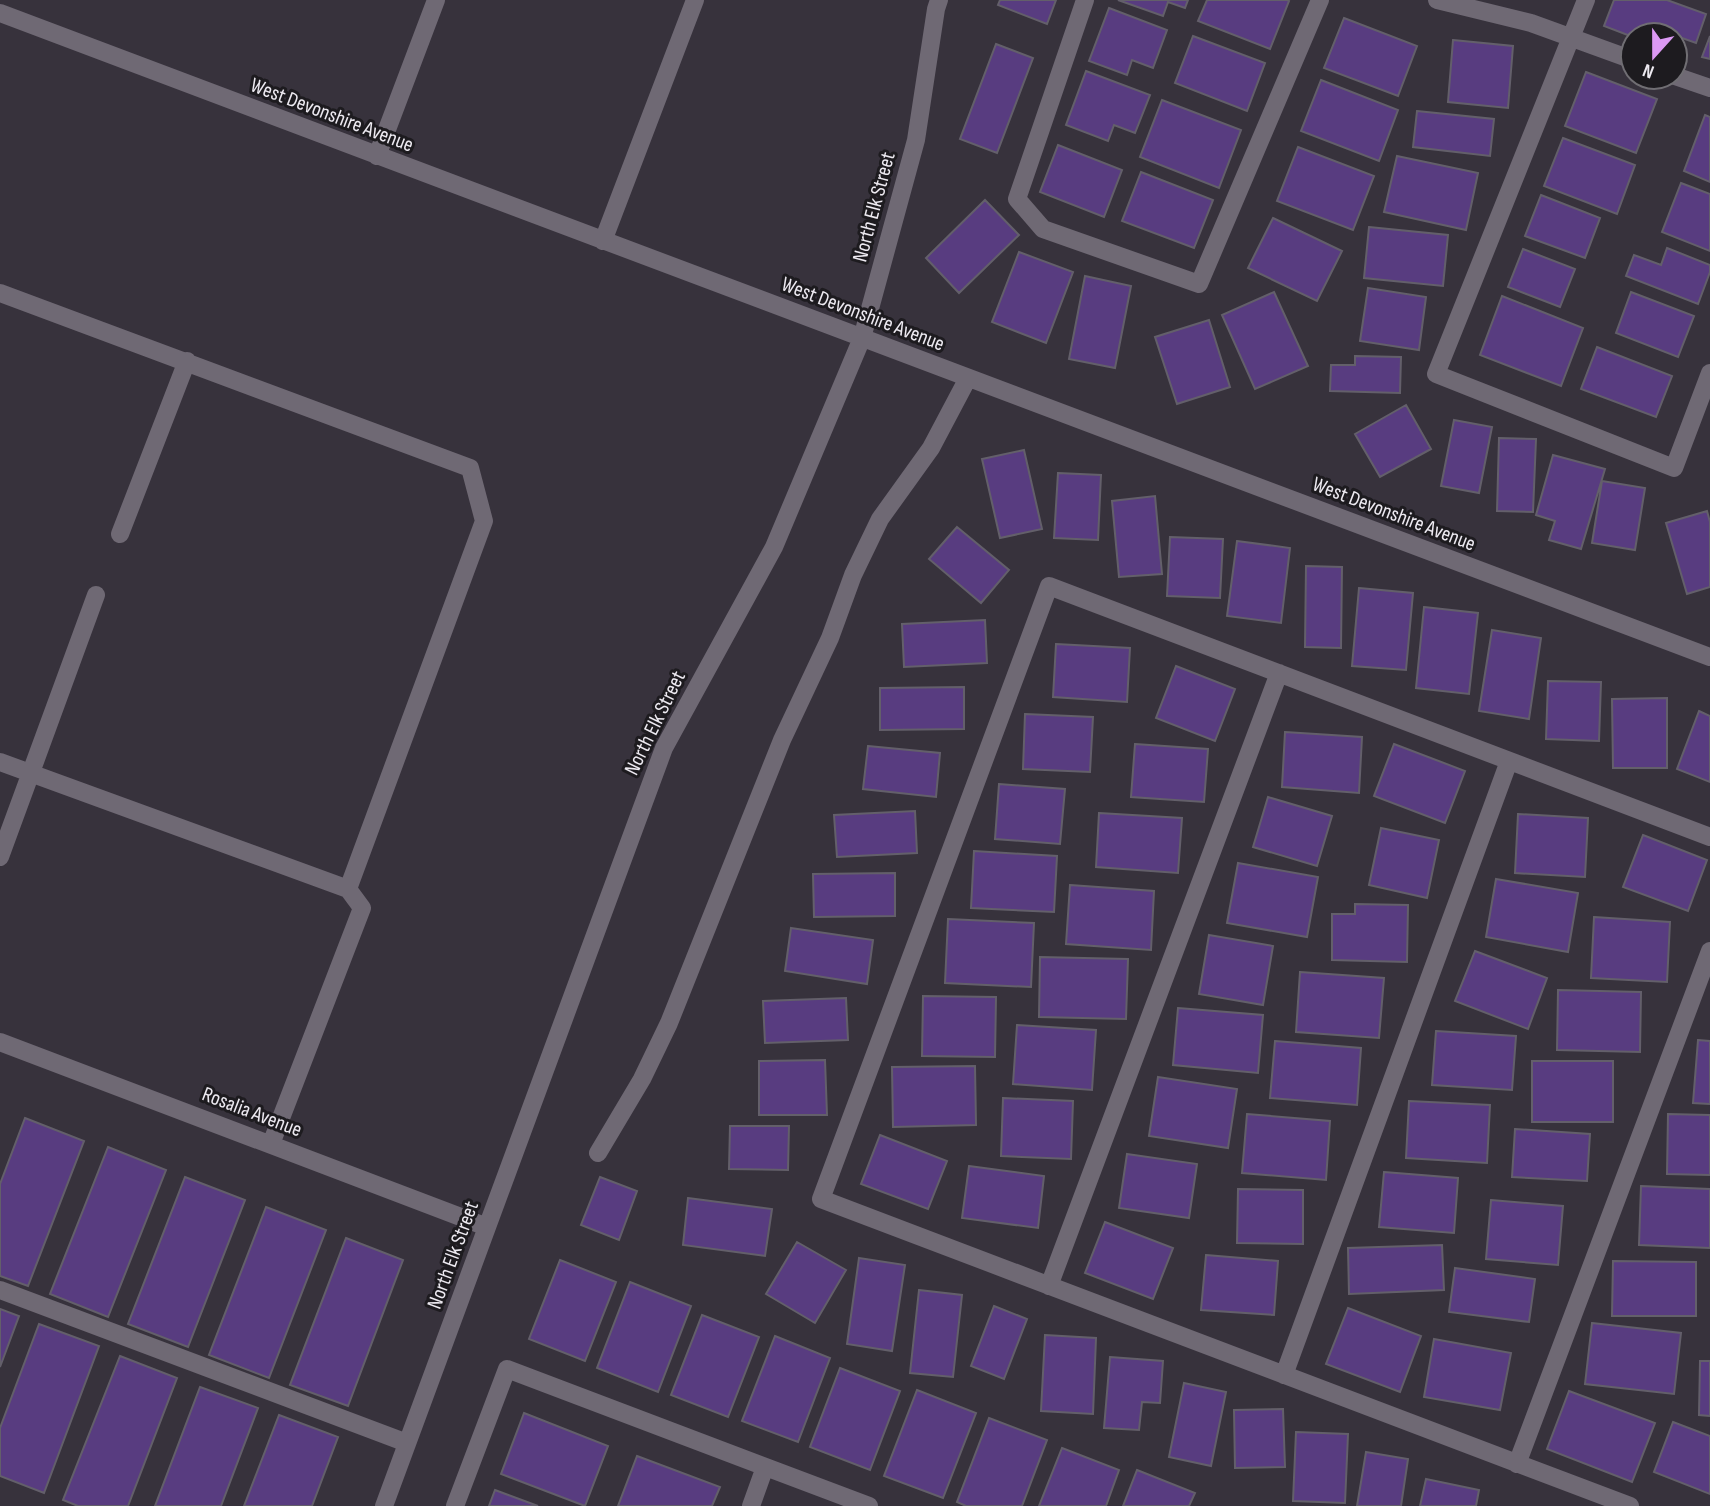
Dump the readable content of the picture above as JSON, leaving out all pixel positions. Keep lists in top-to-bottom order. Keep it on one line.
{"streets":{"street":["West Devonshire Avenue","North Elk Street","Rosalia Avenue"]},"crossings":[["West Devonshire Avenue","North Elk Street"],["North Elk Street","Rosalia Avenue"]],"north":"bottom"}
